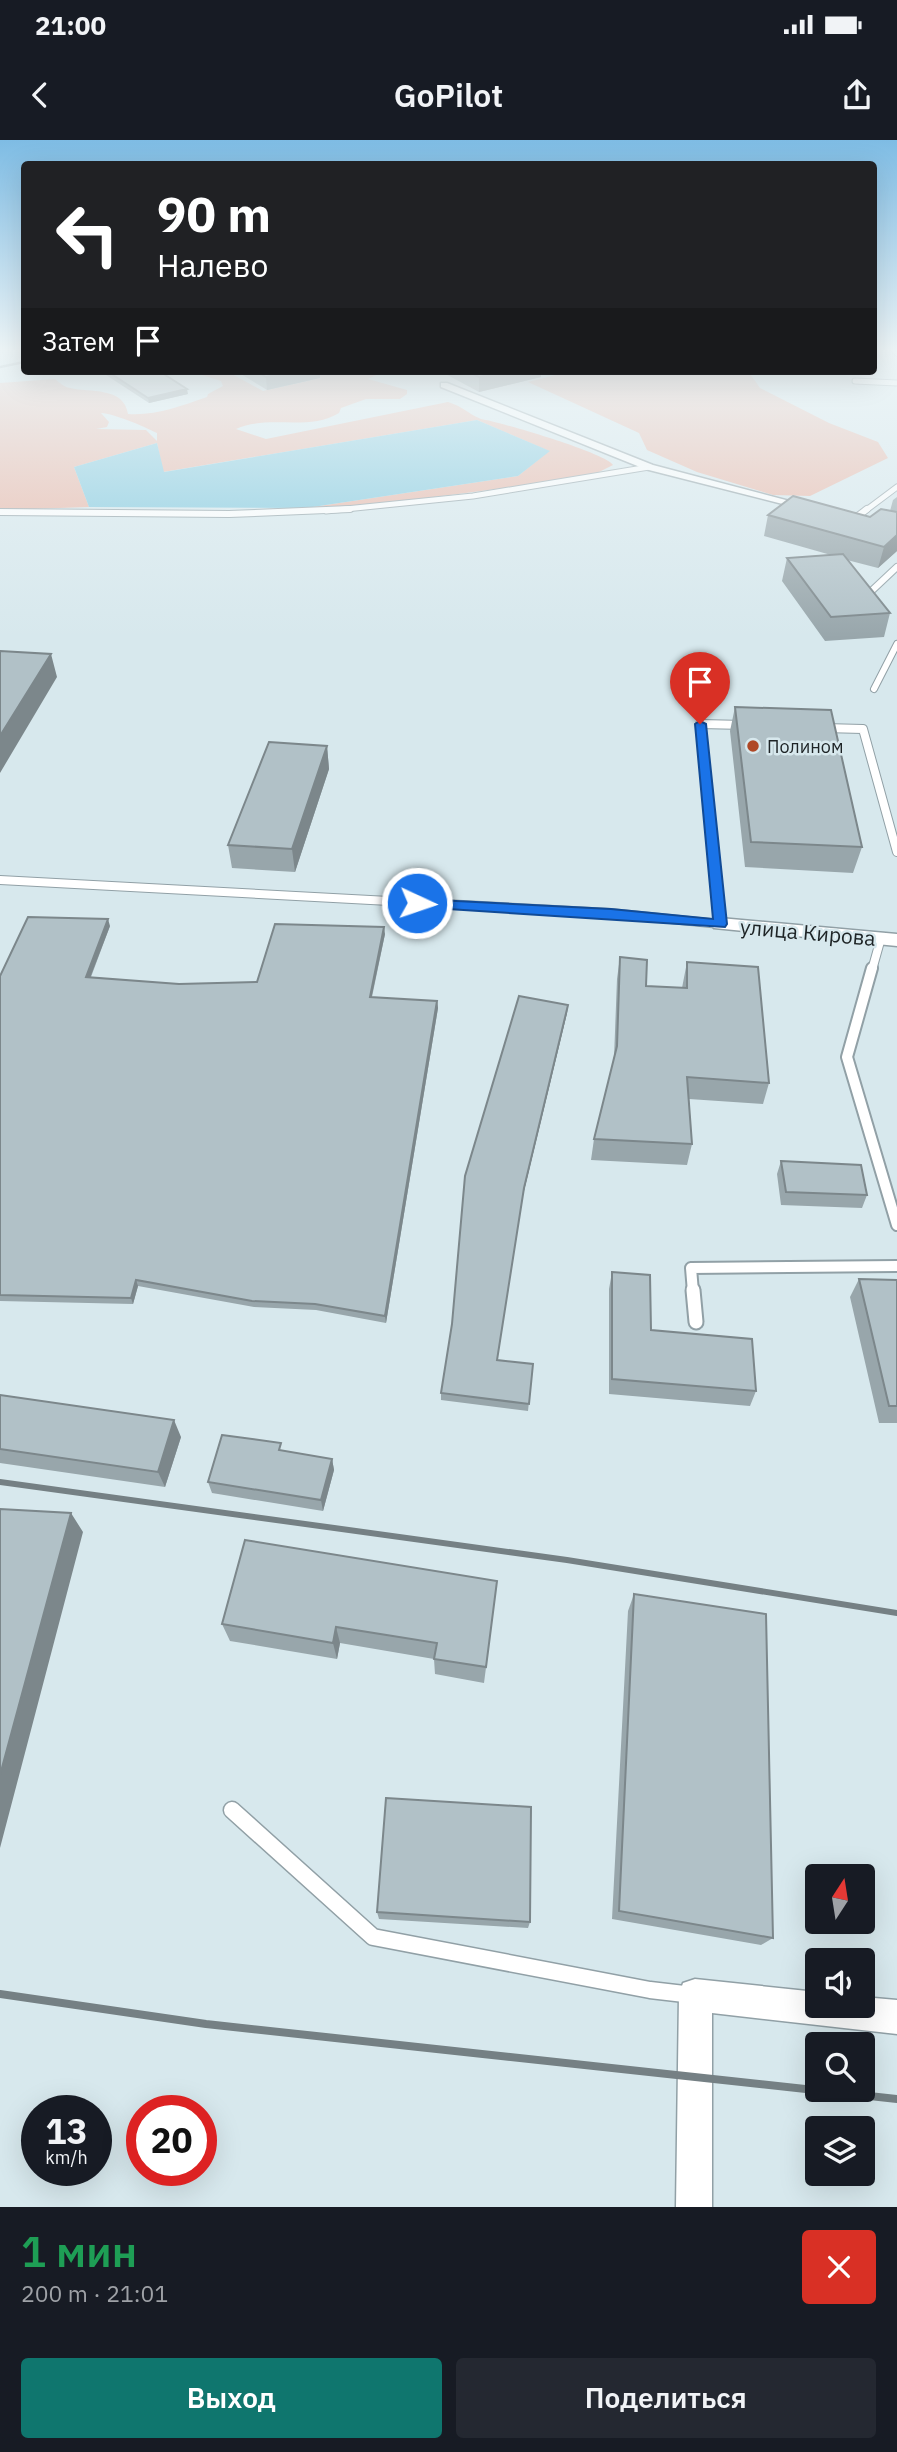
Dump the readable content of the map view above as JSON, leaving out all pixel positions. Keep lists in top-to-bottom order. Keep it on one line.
{"streets":{"street":["улица Кирова"]},"places":["Полином"],"north":"top","page":{"status":"21:00","header":"GoPilot","turn":["90 m","Налево"],"then":"Затем","speed":"13 km/h","limit":"20","heading":["1 мин","200 m · 21:01"],"buttons":["Выход","Поделиться"]}}
